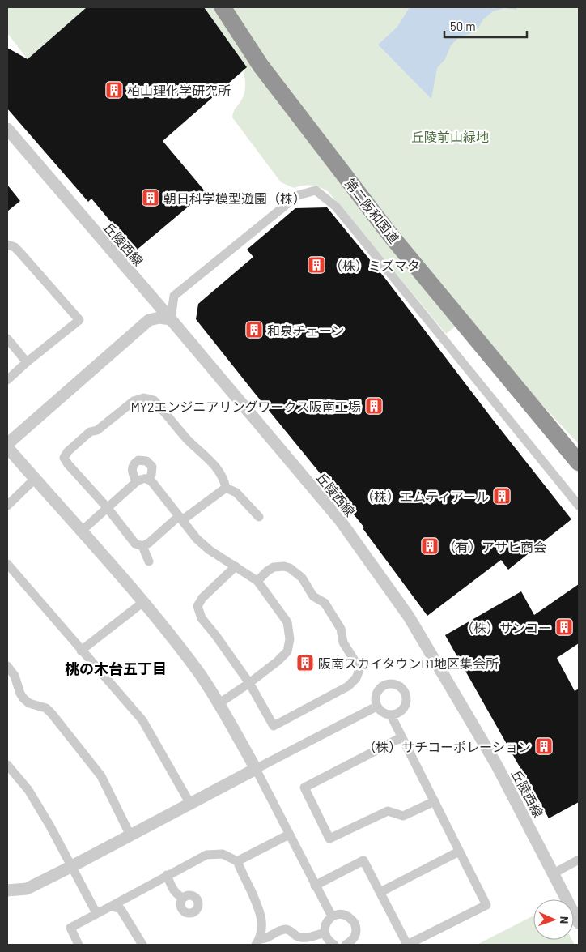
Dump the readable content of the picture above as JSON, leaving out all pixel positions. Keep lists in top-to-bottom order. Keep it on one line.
{"streets":{"highway":["第二阪和国道"],"street":["丘陵西線"]},"districts":["桃の木台五丁目"],"parks":["丘陵前山緑地"],"places":{"building":["柏山理化学研究所","朝日科学模型遊園（株）","（株）ミズマタ","和泉チェーン","MY2エンジニアリングワークス阪南工場","（株）エムティアール","（有）アサヒ商会","（株）サンコー","阪南スカイタウンB1地区集会所","（株）サチコーポレーション"]},"scale_bar":"50 m","north":"right"}
